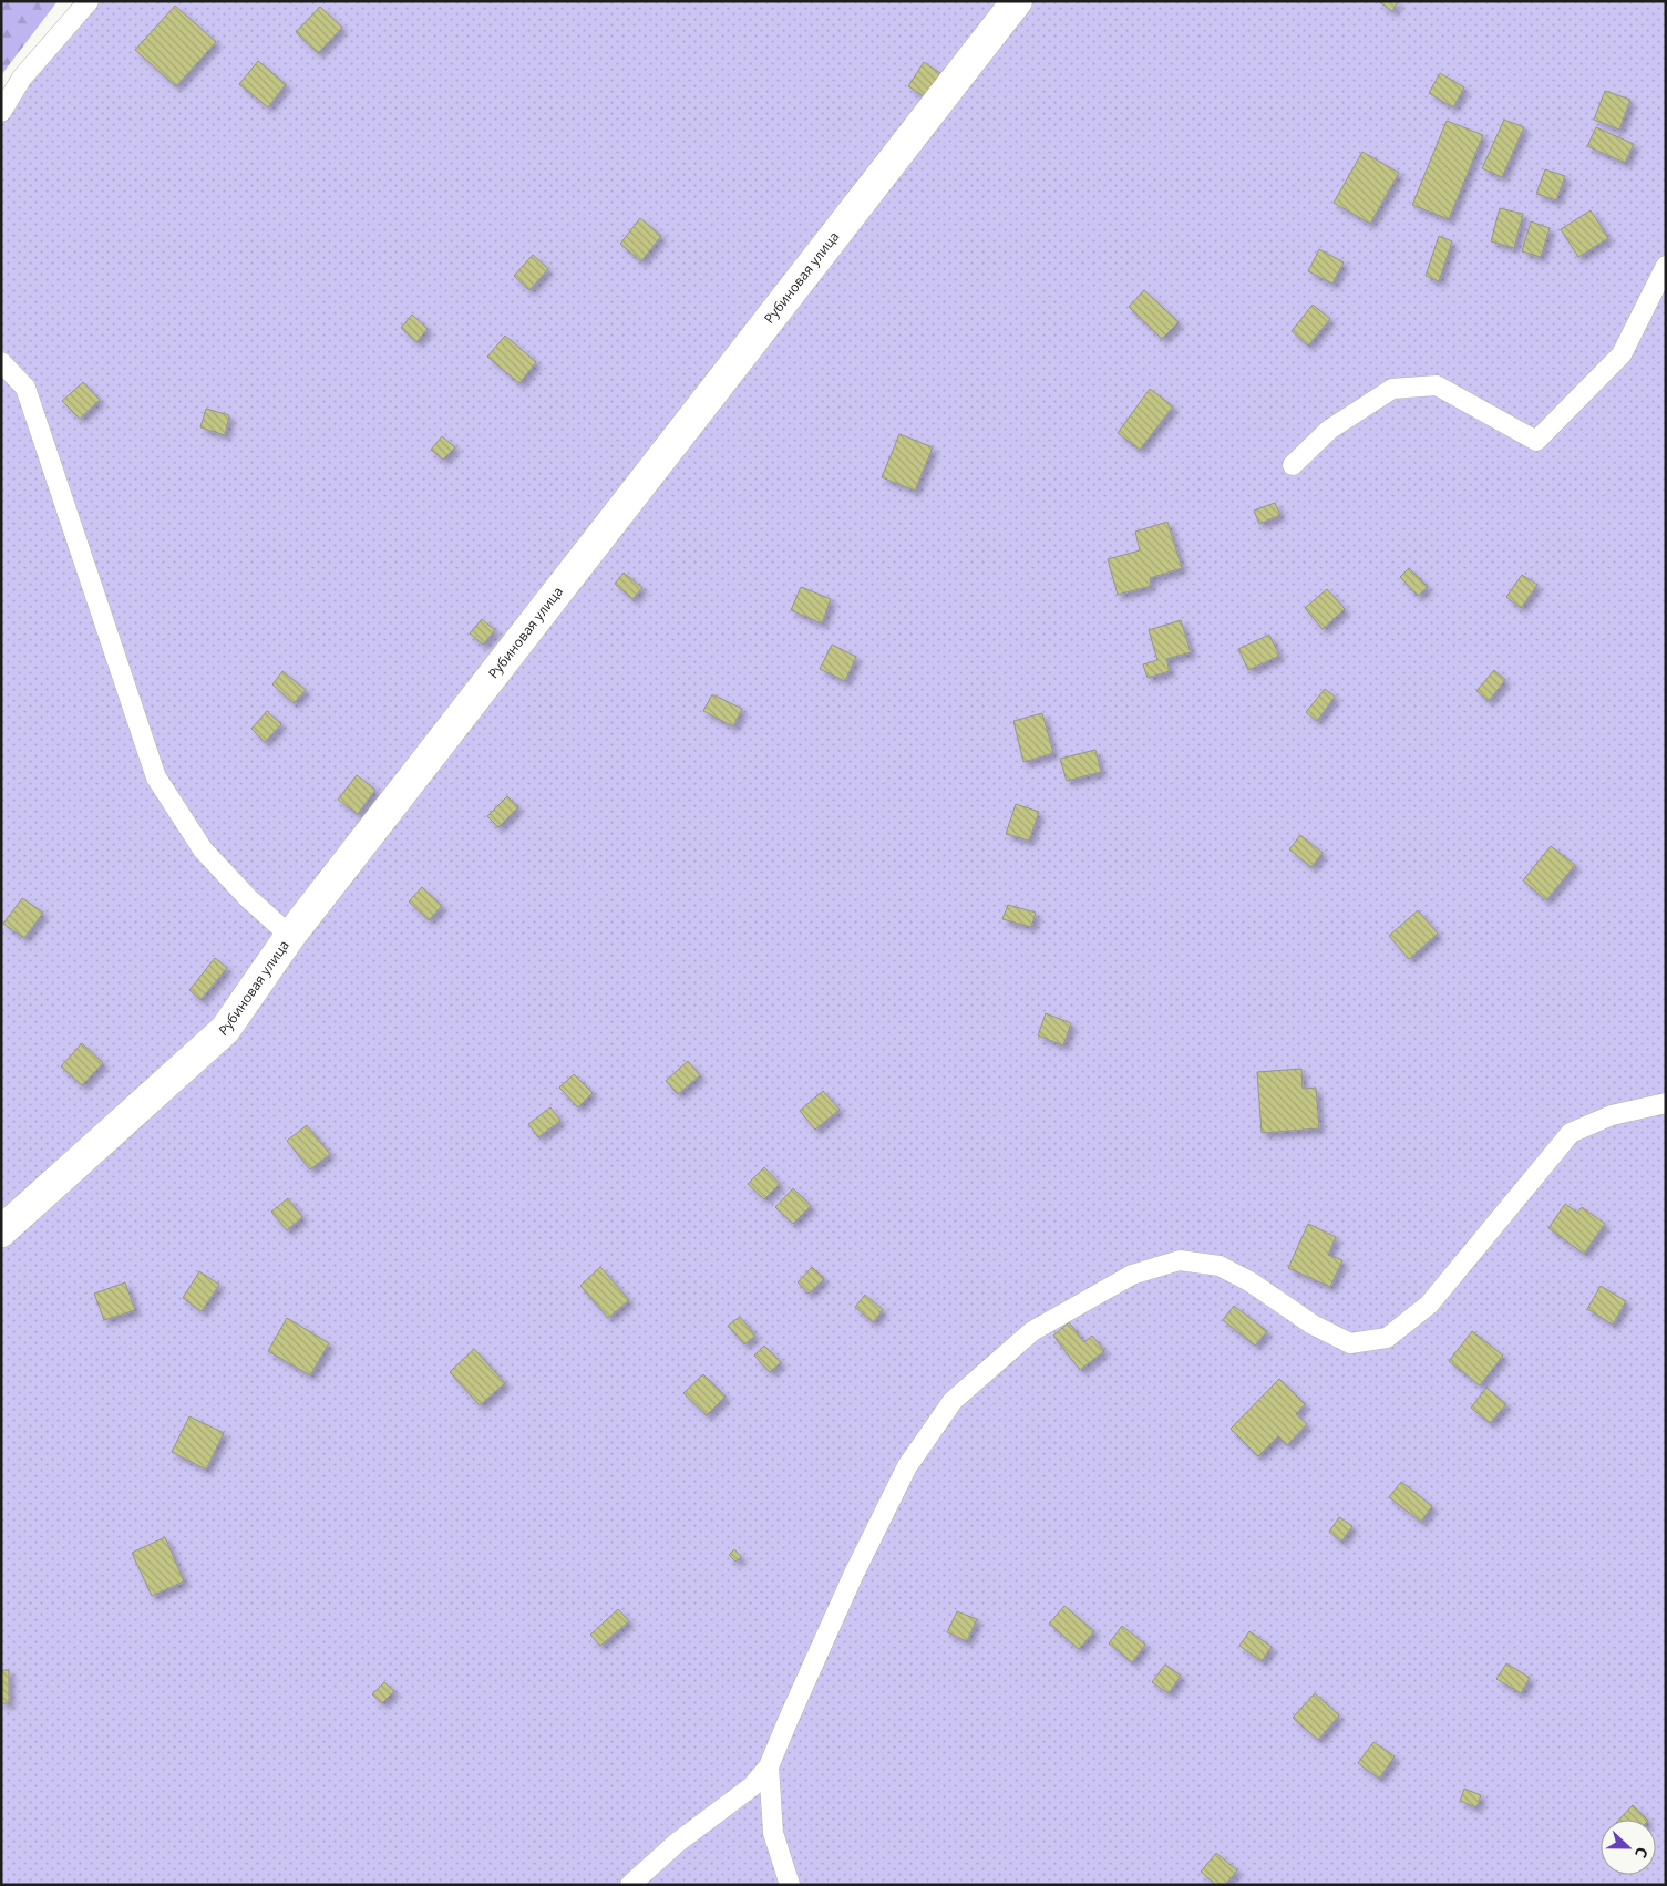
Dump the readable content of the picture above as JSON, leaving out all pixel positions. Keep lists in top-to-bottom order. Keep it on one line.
{"streets":{"street":["Рубиновая улица"]},"north":"right"}
